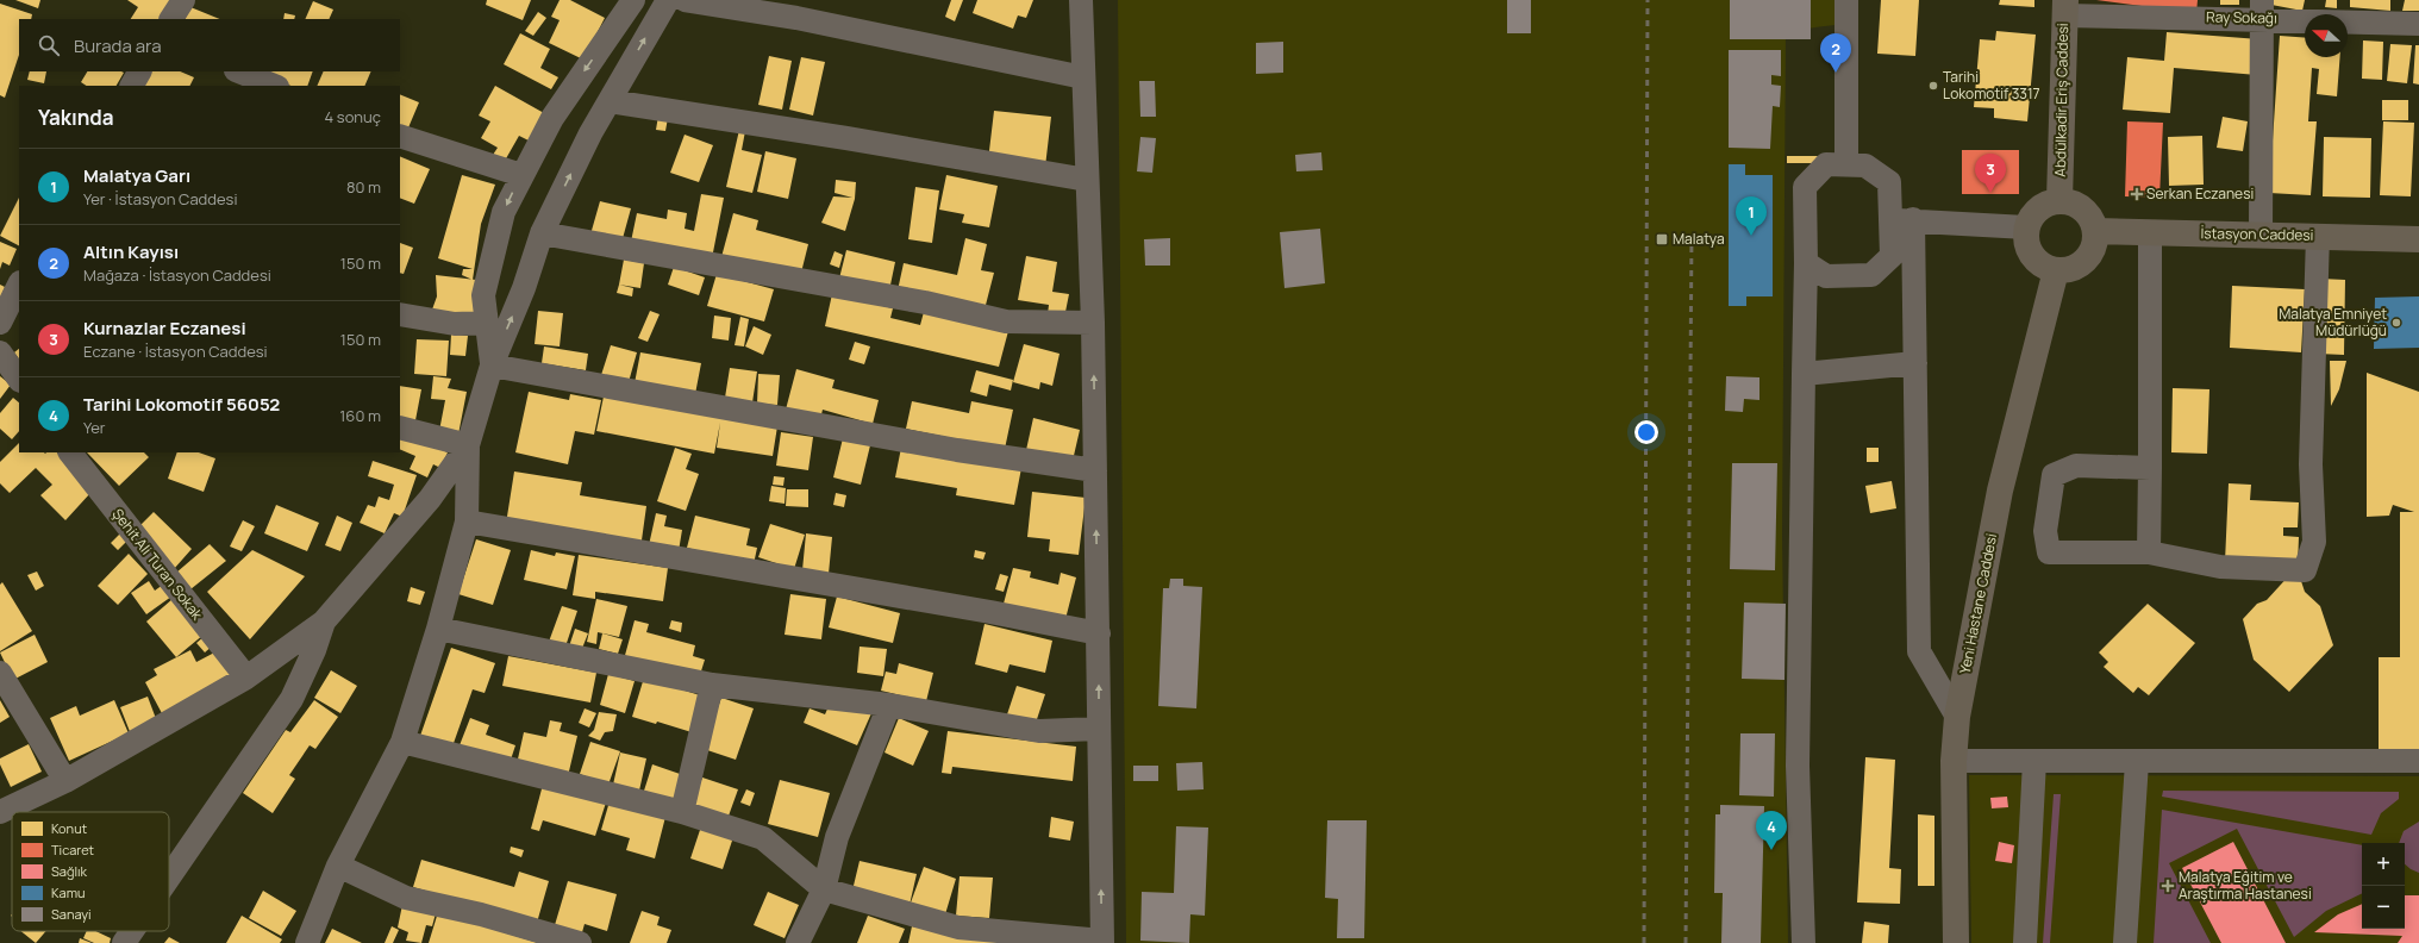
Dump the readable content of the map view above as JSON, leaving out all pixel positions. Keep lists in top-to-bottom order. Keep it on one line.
{"streets":{"main road":["Abdülkadir Eriş Caddesi","İstasyon Caddesi","Yeni Hastane Caddesi"],"street":["Ray Sokağı","Şehit Ali Turan Sokak"]},"crossings":[["Ray Sokağı","Abdülkadir Eriş Caddesi"],["Abdülkadir Eriş Caddesi","İstasyon Caddesi"],["Abdülkadir Eriş Caddesi","Yeni Hastane Caddesi"],["İstasyon Caddesi","Yeni Hastane Caddesi"]],"places":{"other":["Tarihi Lokomotif 3317","Malatya Emniyet Müdürlüğü"],"health":["Serkan Eczanesi","Malatya Eğitim ve Araştırma Hastanesi"],"transit":["Malatya"]},"legend":["Konut","Ticaret","Sağlık","Kamu","Sanayi"],"north":"left","page":{"search":"Burada ara","pins":["2","3","1","4"],"heading":["Yakında","4 sonuç"],"list":[{"mark":"1","name":"Malatya Garı","note":"Yer · İstasyon Caddesi","value":"80 m"},{"mark":"2","name":"Altın Kayısı","note":"Mağaza · İstasyon Caddesi","value":"150 m"},{"mark":"3","name":"Kurnazlar Eczanesi","note":"Eczane · İstasyon Caddesi","value":"150 m"},{"mark":"4","name":"Tarihi Lokomotif 56052","note":"Yer","value":"160 m"}],"map_buttons":["+","−"]}}
